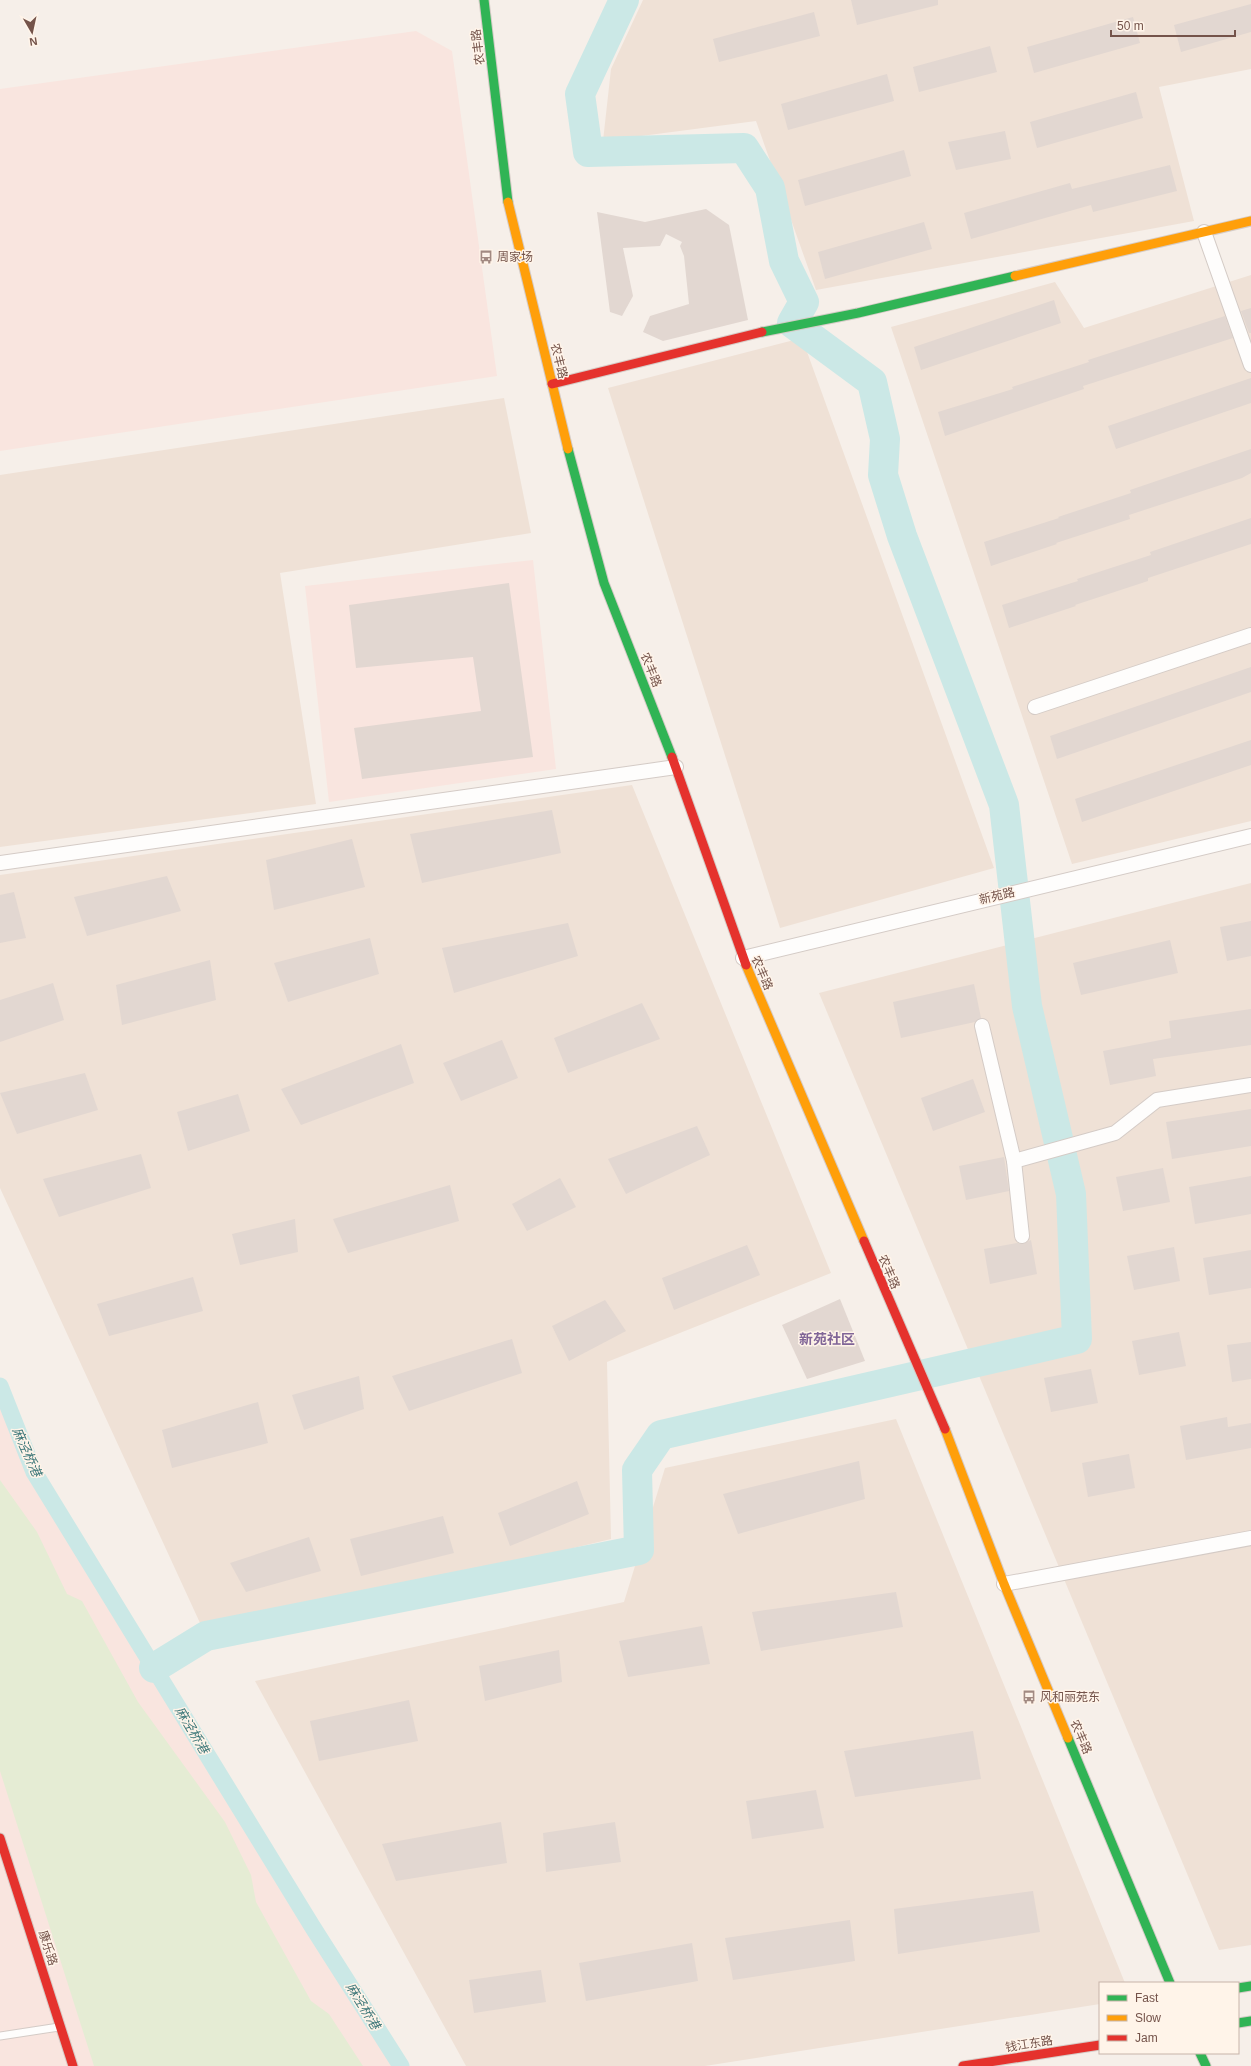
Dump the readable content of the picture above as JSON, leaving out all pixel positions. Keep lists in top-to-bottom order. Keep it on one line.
{"streets":{"main road":["农丰路","康乐路","钱江东路"],"street":["新苑路"]},"crossings":[["农丰路","新苑路"]],"districts":["新苑社区"],"water":["麻泾桥港"],"places":{"bus stop":["周家场","风和丽苑东"]},"legend":["Fast","Slow","Jam"],"scale_bar":"50 m","north":"bottom"}
